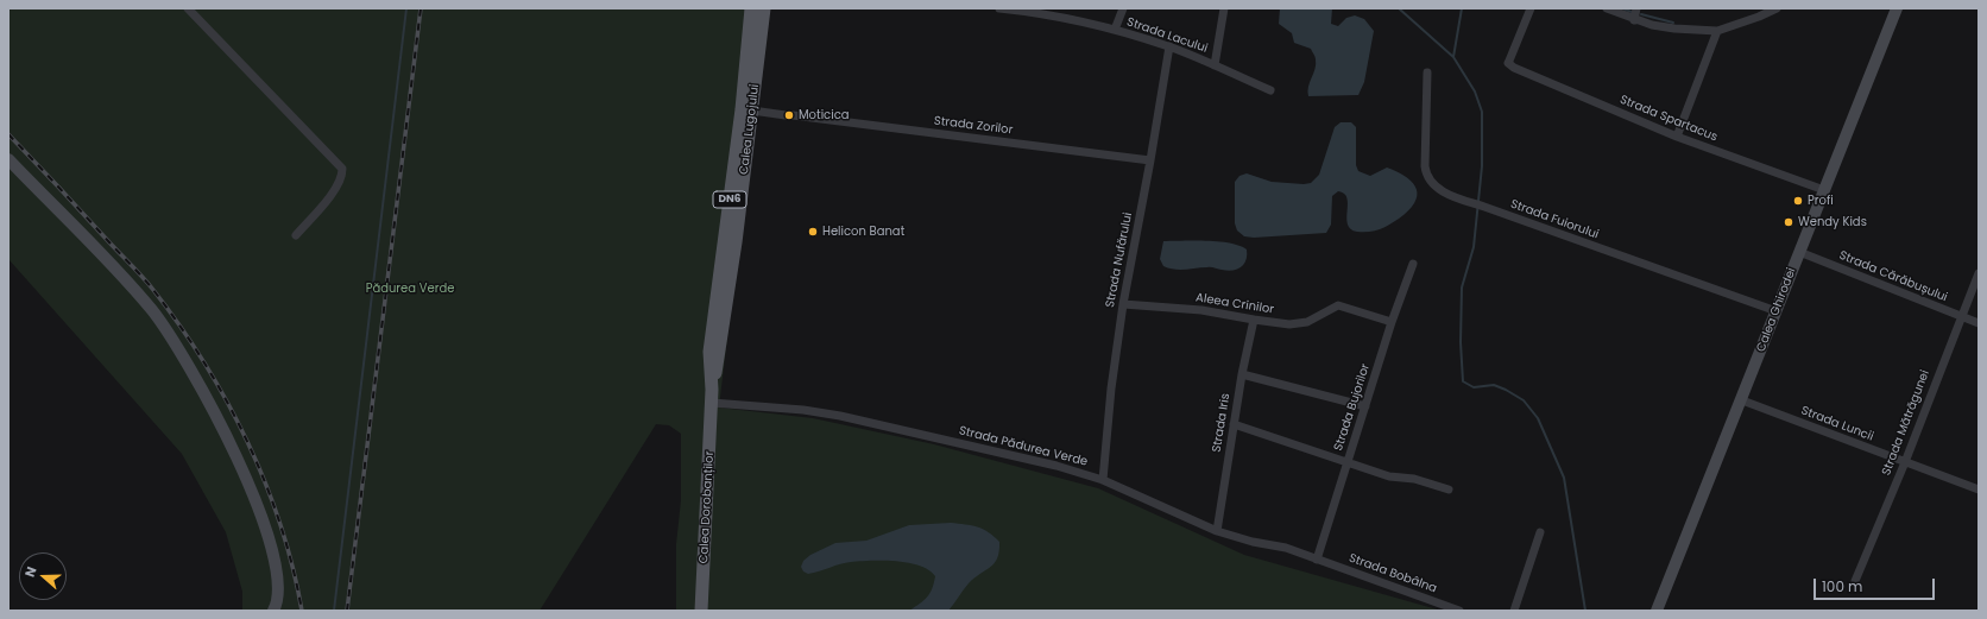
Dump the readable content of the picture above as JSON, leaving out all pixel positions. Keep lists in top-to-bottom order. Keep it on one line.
{"streets":{"main road":["Calea Lugojului","DN6","Calea Dorobanților"],"street":["Strada Lacului","Strada Spartacus","Strada Zorilor","Strada Fuiorului","Strada Nufărului","Strada Cărăbușului","Aleea Crinilor","Calea Ghirodei","Strada Bujorilor","Strada Iris","Strada Mătrăgunei","Strada Luncii","Strada Pădurea Verde","Strada Bobâlna"]},"crossings":[["Strada Lacului","Strada Nufărului"],["Strada Spartacus","Calea Ghirodei"],["Strada Zorilor","Calea Lugojului"],["Strada Zorilor","Strada Nufărului"],["Calea Lugojului","Strada Pădurea Verde"],["Calea Lugojului","Calea Dorobanților"],["Strada Fuiorului","Calea Ghirodei"],["Strada Nufărului","Aleea Crinilor"],["Strada Nufărului","Strada Pădurea Verde"],["Strada Cărăbușului","Calea Ghirodei"],["Strada Cărăbușului","Strada Mătrăgunei"],["Aleea Crinilor","Strada Bujorilor"],["Aleea Crinilor","Strada Iris"],["Calea Ghirodei","Strada Luncii"],["Strada Bujorilor","Strada Pădurea Verde"],["Strada Bujorilor","Strada Bobâlna"],["Strada Iris","Strada Pădurea Verde"],["Strada Mătrăgunei","Strada Luncii"],["Strada Pădurea Verde","Calea Dorobanților"],["Strada Pădurea Verde","Strada Bobâlna"]],"parks":["Pădurea Verde"],"places":["Moticica","Profi","Wendy Kids","Helicon Banat"],"scale_bar":"100 m","north":"left"}
